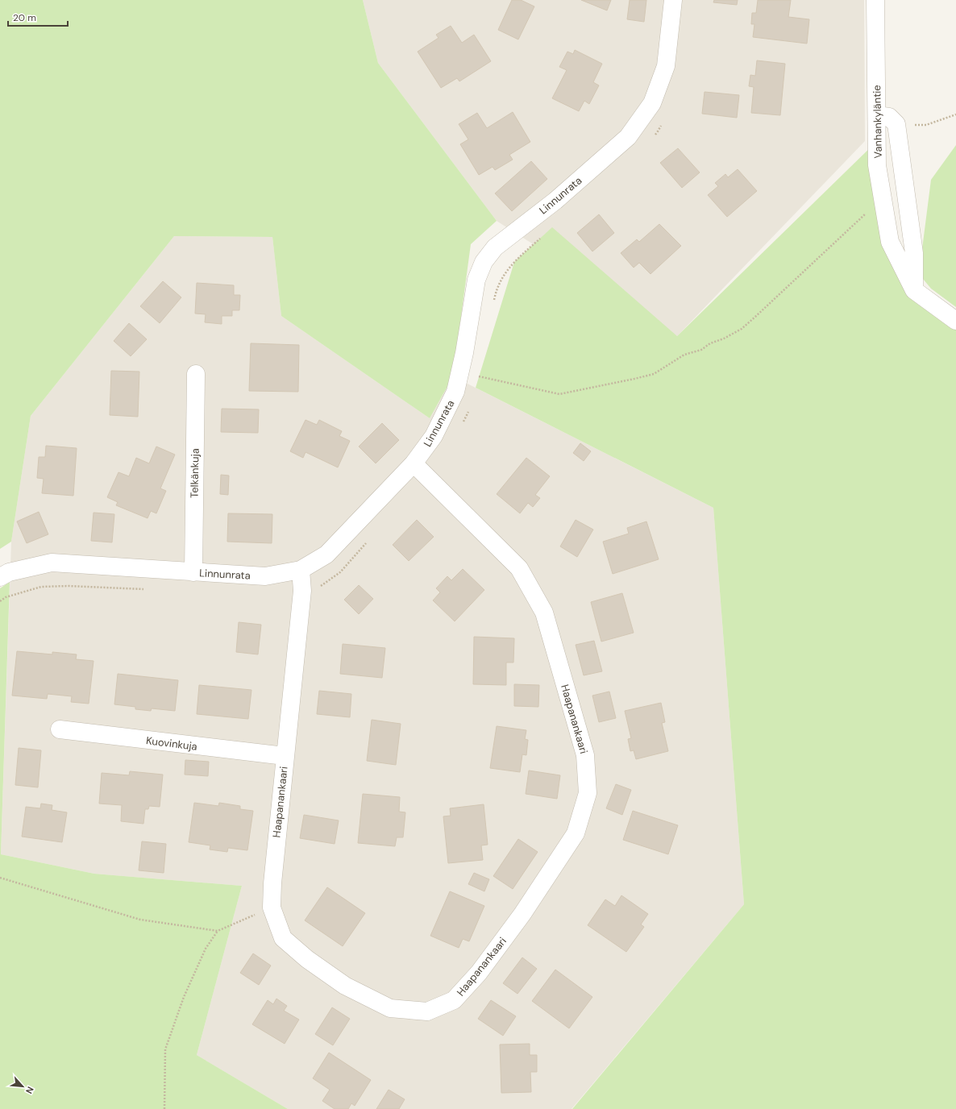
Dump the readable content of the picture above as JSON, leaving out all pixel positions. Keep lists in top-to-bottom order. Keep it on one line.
{"streets":{"street":["Vanhankyläntie","Linnunrata","Telkänkuja","Haapanankaari","Kuovinkuja"]},"crossings":[["Linnunrata","Telkänkuja"],["Linnunrata","Haapanankaari"],["Haapanankaari","Kuovinkuja"]],"scale_bar":"20 m","north":"bottom right"}
